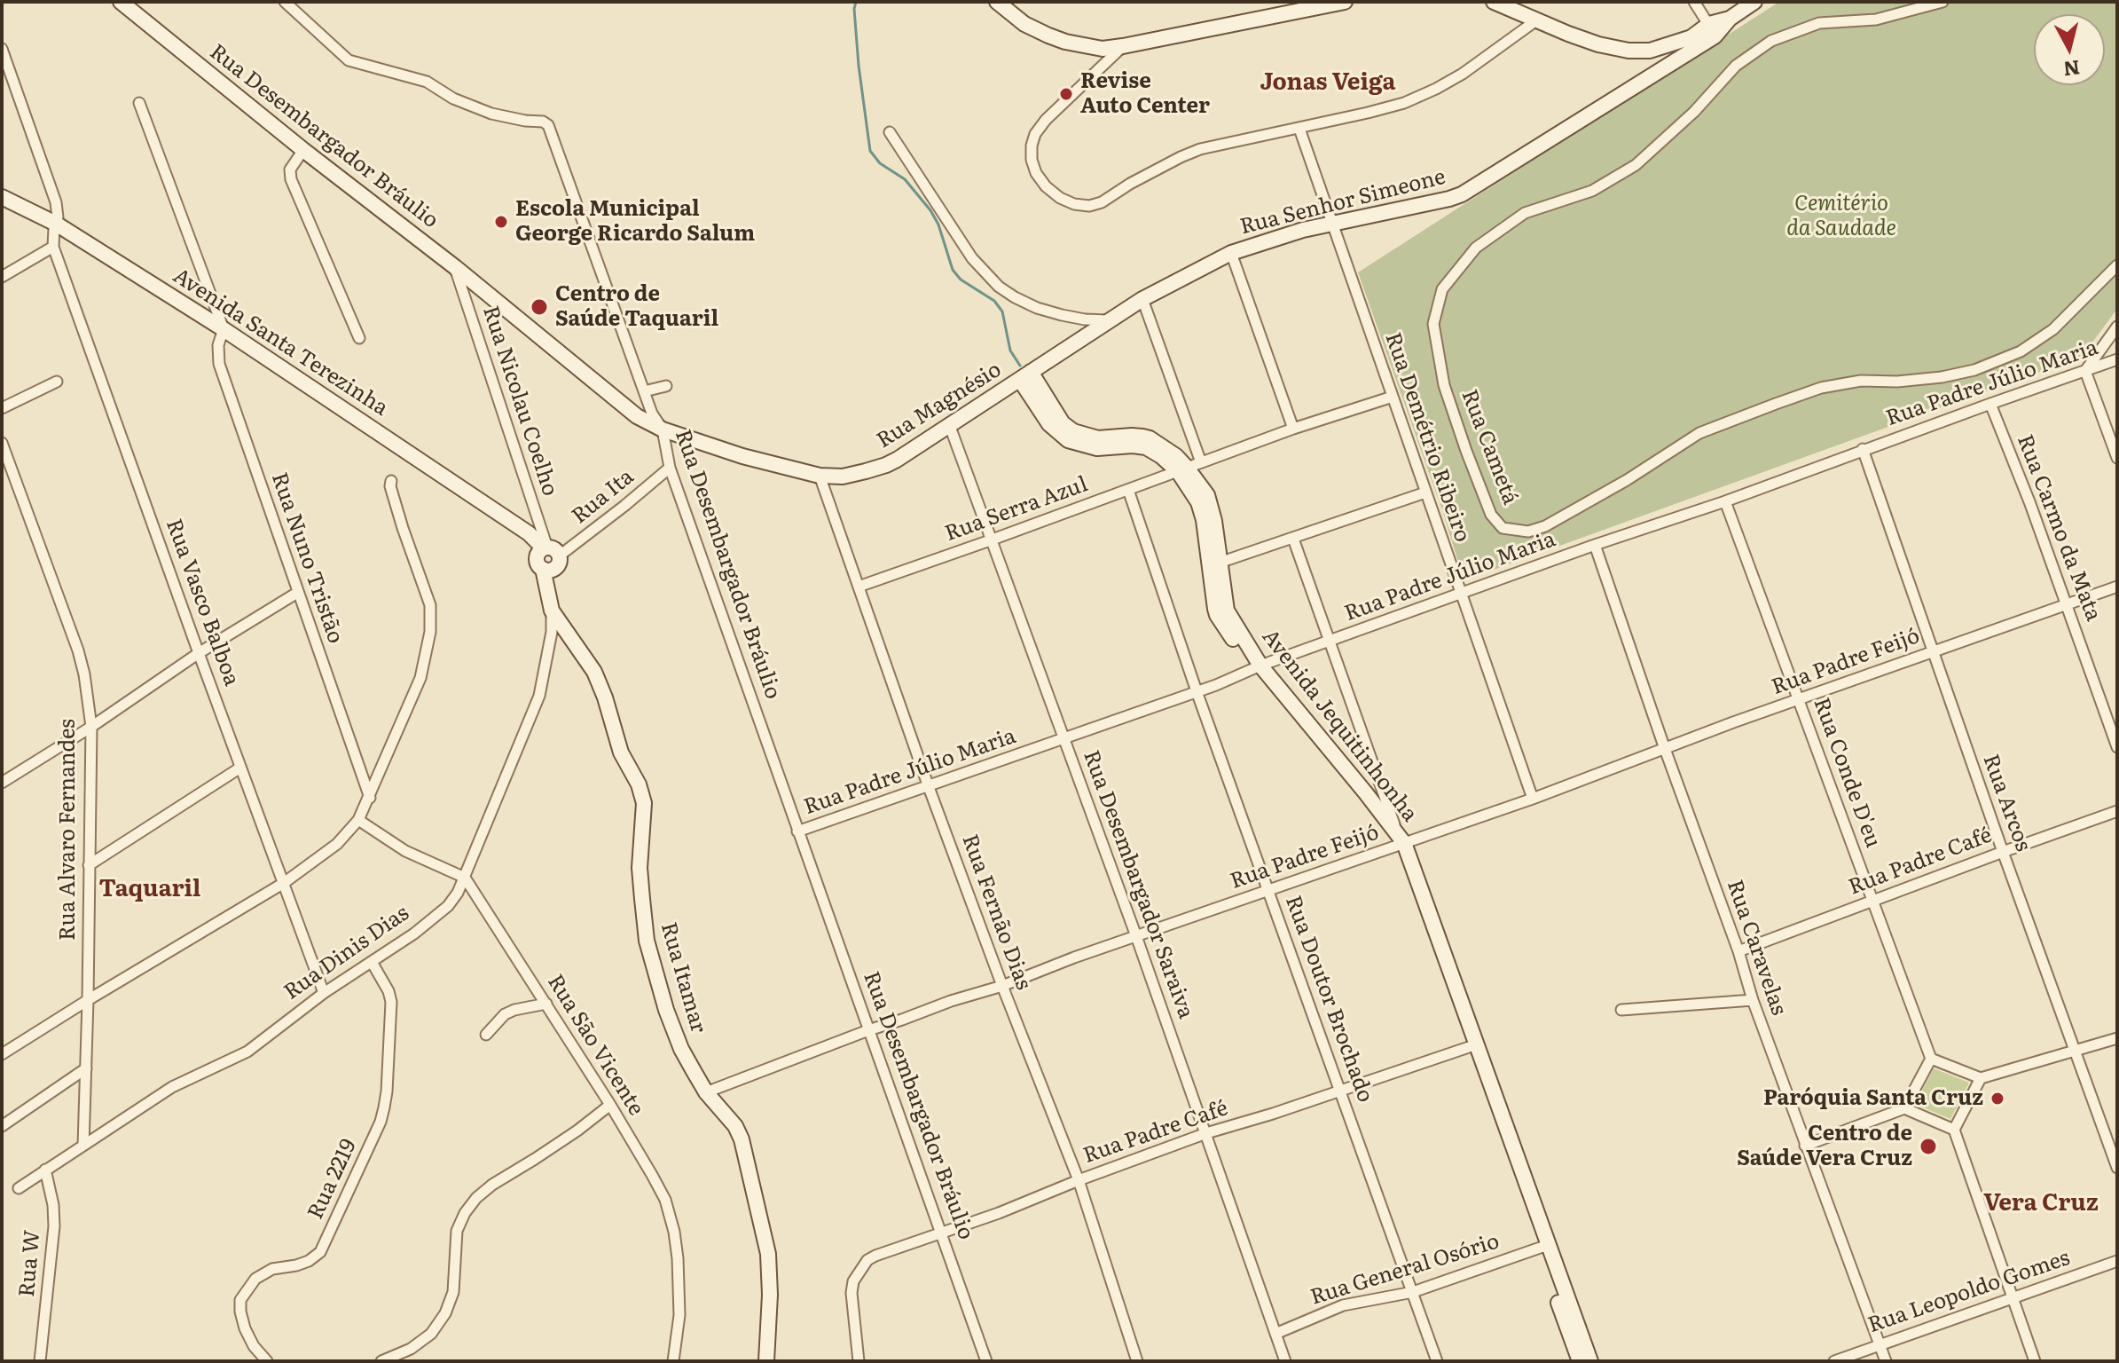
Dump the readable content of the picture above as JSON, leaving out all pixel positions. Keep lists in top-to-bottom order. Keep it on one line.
{"streets":{"street":["Rua Desembargador Bráulio","Rua Senhor Simeone","Avenida Santa Terezinha","Rua Padre Júlio Maria","Rua Nicolau Coelho","Rua Magnésio","Rua Demétrio Ribeiro","Rua Cametá","Rua Ita","Rua Serra Azul","Rua Carmo da Mata","Rua Nuno Tristão","Rua Vasco Balboa","Rua Padre Feijó","Avenida Jequitinhonha","Rua Conde D'eu","Rua Arcos","Rua Alvaro Fernandes","Rua Padre Café","Rua Desembargador Saraiva","Rua Fernão Dias","Rua Caravelas","Rua Dinis Dias","Rua Itamar","Rua Doutor Brochado","Rua São Vicente","Rua 2219","Rua W","Rua General Osório","Rua Leopoldo Gomes"]},"crossings":[["Rua Desembargador Bráulio","Rua Padre Júlio Maria"],["Rua Desembargador Bráulio","Rua Nicolau Coelho"],["Rua Desembargador Bráulio","Rua Magnésio"],["Rua Desembargador Bráulio","Rua Ita"],["Rua Desembargador Bráulio","Rua Padre Feijó"],["Rua Desembargador Bráulio","Rua Padre Café"],["Rua Senhor Simeone","Rua Magnésio"],["Rua Senhor Simeone","Rua Demétrio Ribeiro"],["Rua Senhor Simeone","Avenida Jequitinhonha"],["Avenida Santa Terezinha","Rua Nicolau Coelho"],["Avenida Santa Terezinha","Rua Ita"],["Avenida Santa Terezinha","Rua Nuno Tristão"],["Avenida Santa Terezinha","Rua Vasco Balboa"],["Avenida Santa Terezinha","Rua Dinis Dias"],["Rua Padre Júlio Maria","Rua Demétrio Ribeiro"],["Rua Padre Júlio Maria","Rua Carmo da Mata"],["Rua Padre Júlio Maria","Avenida Jequitinhonha"],["Rua Padre Júlio Maria","Rua Conde D'eu"],["Rua Padre Júlio Maria","Rua Arcos"],["Rua Padre Júlio Maria","Rua Desembargador Saraiva"],["Rua Padre Júlio Maria","Rua Fernão Dias"],["Rua Padre Júlio Maria","Rua Caravelas"],["Rua Padre Júlio Maria","Rua Doutor Brochado"],["Rua Nicolau Coelho","Rua Ita"],["Rua Nicolau Coelho","Rua Dinis Dias"],["Rua Magnésio","Avenida Jequitinhonha"],["Rua Magnésio","Rua Desembargador Saraiva"],["Rua Magnésio","Rua Fernão Dias"],["Rua Demétrio Ribeiro","Rua Serra Azul"],["Rua Demétrio Ribeiro","Rua Padre Feijó"],["Rua Ita","Rua Dinis Dias"],["Rua Serra Azul","Avenida Jequitinhonha"],["Rua Serra Azul","Rua Desembargador Saraiva"],["Rua Serra Azul","Rua Fernão Dias"],["Rua Serra Azul","Rua Doutor Brochado"],["Rua Carmo da Mata","Rua Padre Feijó"],["Rua Vasco Balboa","Rua Dinis Dias"],["Rua Padre Feijó","Avenida Jequitinhonha"],["Rua Padre Feijó","Rua Conde D'eu"],["Rua Padre Feijó","Rua Arcos"],["Rua Padre Feijó","Rua Desembargador Saraiva"],["Rua Padre Feijó","Rua Fernão Dias"],["Rua Padre Feijó","Rua Caravelas"],["Rua Padre Feijó","Rua Itamar"],["Rua Padre Feijó","Rua Doutor Brochado"],["Avenida Jequitinhonha","Rua Padre Café"],["Avenida Jequitinhonha","Rua General Osório"],["Rua Conde D'eu","Rua Padre Café"],["Rua Arcos","Rua Padre Café"],["Rua Alvaro Fernandes","Rua Dinis Dias"],["Rua Padre Café","Rua Desembargador Saraiva"],["Rua Padre Café","Rua Fernão Dias"],["Rua Padre Café","Rua Caravelas"],["Rua Padre Café","Rua Doutor Brochado"],["Rua Desembargador Saraiva","Rua General Osório"],["Rua Caravelas","Rua Leopoldo Gomes"],["Rua Dinis Dias","Rua Itamar"],["Rua Dinis Dias","Rua São Vicente"],["Rua Dinis Dias","Rua 2219"],["Rua Dinis Dias","Rua W"],["Rua Doutor Brochado","Rua General Osório"]],"districts":["Jonas Veiga","Taquaril","Vera Cruz"],"parks":["Cemitério da Saudade"],"places":["Revise Auto Center","Escola Municipal George Ricardo Salum","Centro de Saúde Taquaril","Paróquia Santa Cruz","Centro de Saúde Vera Cruz"],"north":"bottom"}
